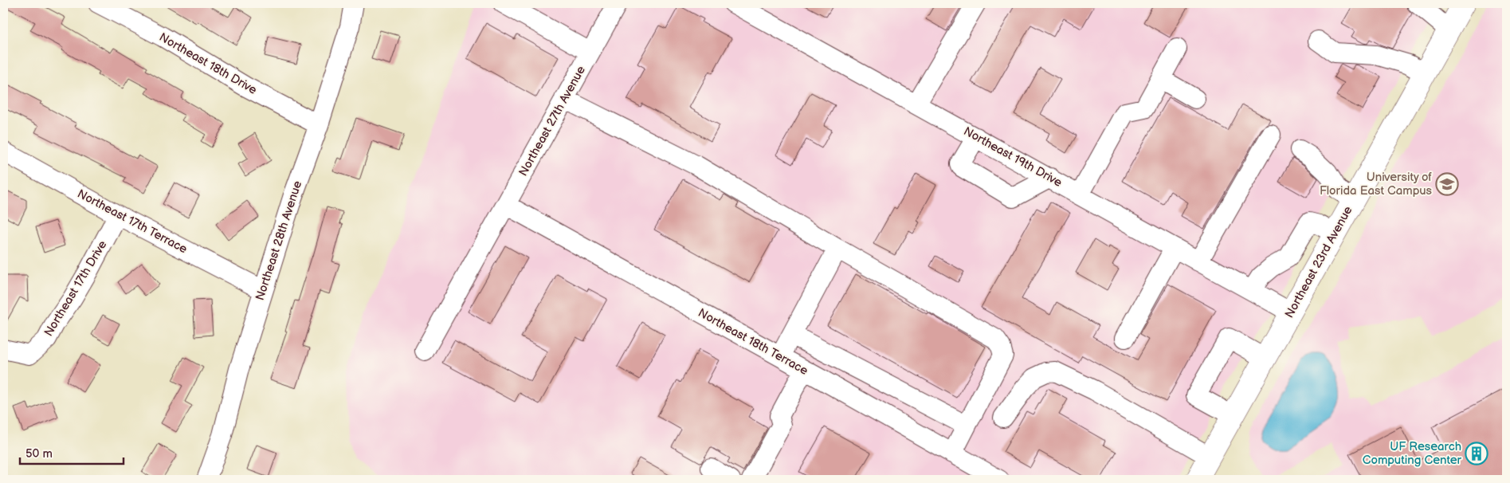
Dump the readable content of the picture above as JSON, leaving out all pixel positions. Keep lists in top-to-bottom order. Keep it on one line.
{"streets":{"main road":["Northeast 23rd Avenue"],"street":["Northeast 18th Drive","Northeast 27th Avenue","Northeast 19th Drive","Northeast 17th Terrace","Northeast 28th Avenue","Northeast 17th Drive","Northeast 18th Terrace"]},"crossings":[["Northeast 18th Drive","Northeast 28th Avenue"],["Northeast 27th Avenue","Northeast 18th Terrace"],["Northeast 19th Drive","Northeast 23rd Avenue"],["Northeast 17th Terrace","Northeast 28th Avenue"],["Northeast 17th Terrace","Northeast 17th Drive"]],"places":{"school or university":["University of Florida East Campus"],"building":["UF Research Computing Center"]},"scale_bar":"50 m"}
